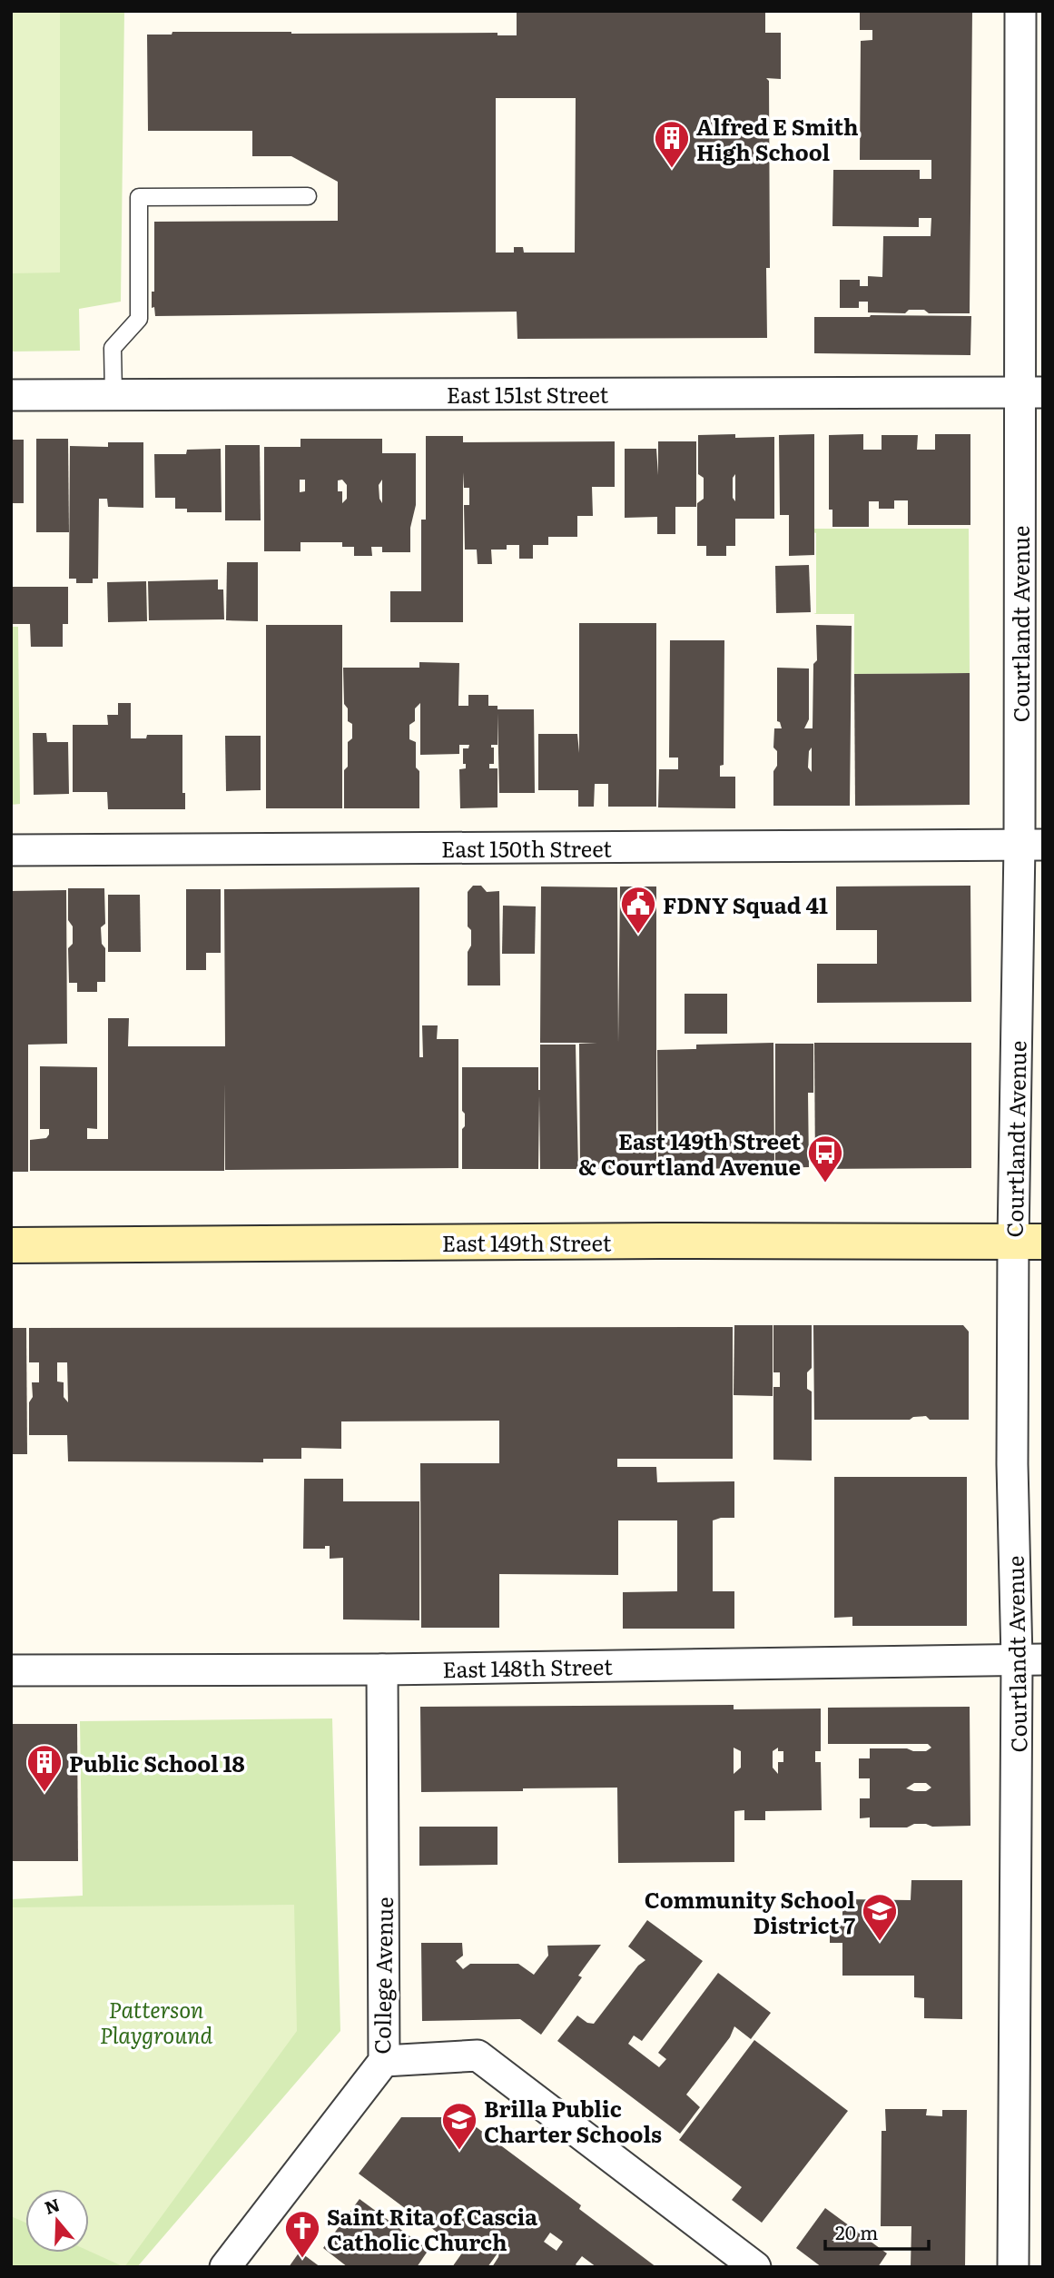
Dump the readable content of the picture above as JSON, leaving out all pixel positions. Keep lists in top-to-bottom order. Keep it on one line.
{"streets":{"main road":["East 149th Street"],"street":["East 151st Street","Courtlandt Avenue","East 150th Street","East 148th Street","College Avenue"]},"crossings":[["East 151st Street","Courtlandt Avenue"],["Courtlandt Avenue","East 150th Street"],["Courtlandt Avenue","East 149th Street"],["Courtlandt Avenue","East 148th Street"],["East 148th Street","College Avenue"]],"parks":["Patterson Playground"],"places":{"building":["Alfred E Smith High School","Public School 18"],"public building":["FDNY Squad 41"],"bus stop":["East 149th Street & Courtland Avenue"],"school or university":["Community School District 7","Brilla Public Charter Schools"],"church":["Saint Rita of Cascia Catholic Church"]},"scale_bar":"20 m","north":"top"}
